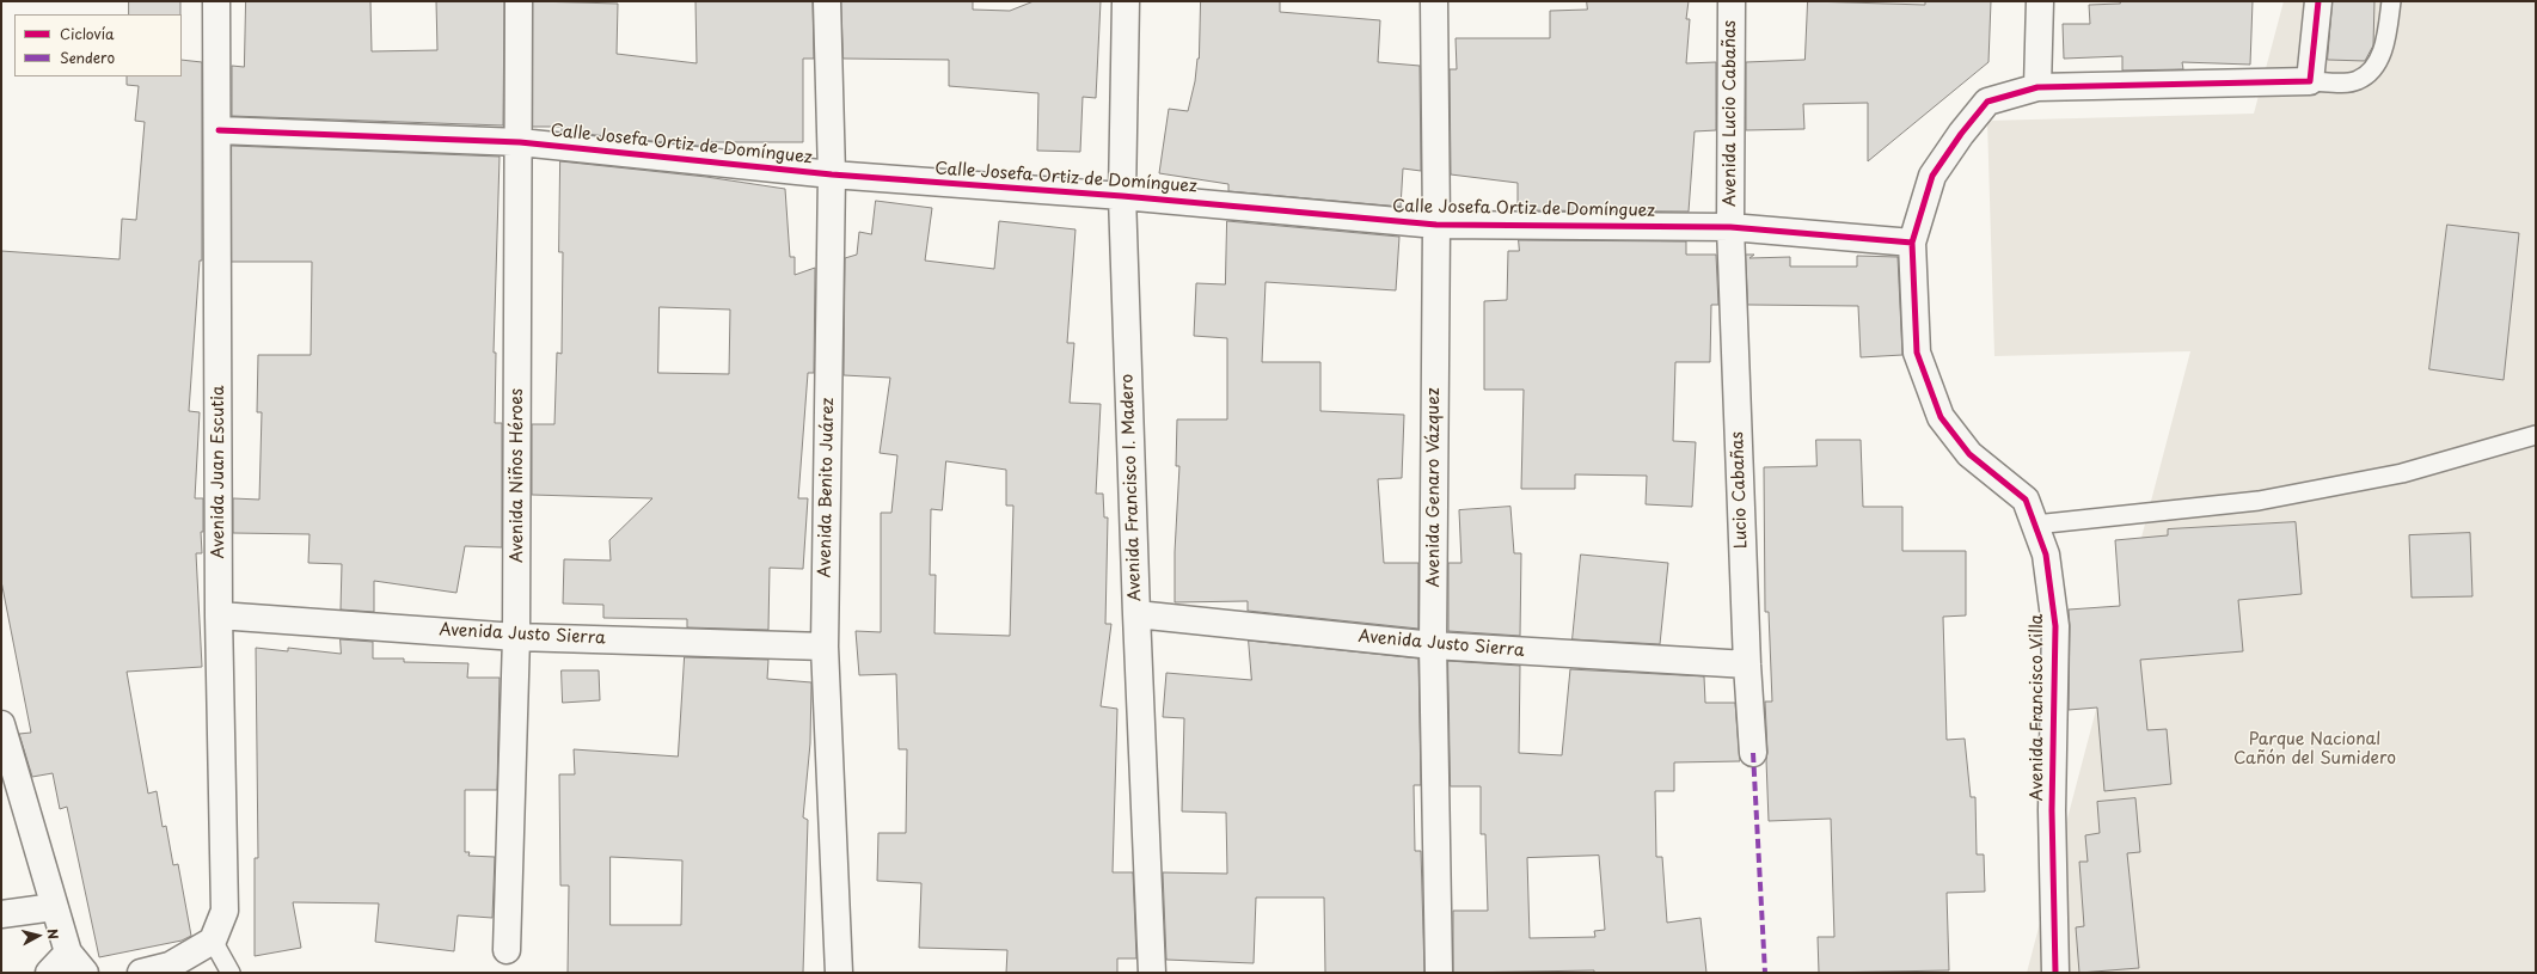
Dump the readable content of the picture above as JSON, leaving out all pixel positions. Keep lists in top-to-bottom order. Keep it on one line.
{"streets":{"street":["Avenida Lucio Cabañas","Calle Josefa Ortiz de Domínguez","Avenida Juan Escutia","Avenida Niños Héroes","Avenida Benito Juárez","Avenida Francisco I. Madero","Avenida Genaro Vázquez","Lucio Cabañas","Avenida Justo Sierra","Avenida Francisco Villa"]},"crossings":[["Avenida Lucio Cabañas","Calle Josefa Ortiz de Domínguez"],["Avenida Lucio Cabañas","Lucio Cabañas"],["Calle Josefa Ortiz de Domínguez","Avenida Juan Escutia"],["Calle Josefa Ortiz de Domínguez","Avenida Niños Héroes"],["Calle Josefa Ortiz de Domínguez","Avenida Benito Juárez"],["Calle Josefa Ortiz de Domínguez","Avenida Francisco I. Madero"],["Calle Josefa Ortiz de Domínguez","Avenida Genaro Vázquez"],["Calle Josefa Ortiz de Domínguez","Lucio Cabañas"],["Calle Josefa Ortiz de Domínguez","Avenida Francisco Villa"],["Avenida Juan Escutia","Avenida Justo Sierra"],["Avenida Niños Héroes","Avenida Justo Sierra"],["Avenida Benito Juárez","Avenida Justo Sierra"],["Avenida Francisco I. Madero","Avenida Justo Sierra"],["Avenida Genaro Vázquez","Avenida Justo Sierra"],["Lucio Cabañas","Avenida Justo Sierra"]],"parks":["Parque Nacional Cañón del Sumidero"],"legend":["Ciclovía","Sendero"],"north":"right"}
